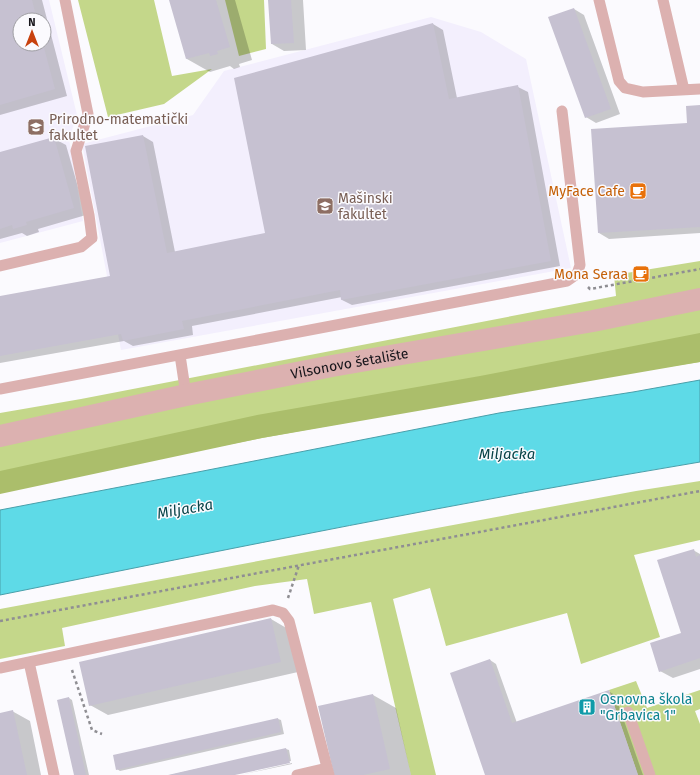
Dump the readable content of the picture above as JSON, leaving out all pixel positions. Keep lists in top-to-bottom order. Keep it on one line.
{"streets":{"street":["Vilsonovo šetalište"]},"water":["Miljacka"],"places":{"school or university":["Prirodno-matematički fakultet","Mašinski fakultet"],"cafe":["MyFace Cafe","Mona Seraa"],"building":["Osnovna škola \"Grbavica 1\""]},"north":"top"}
